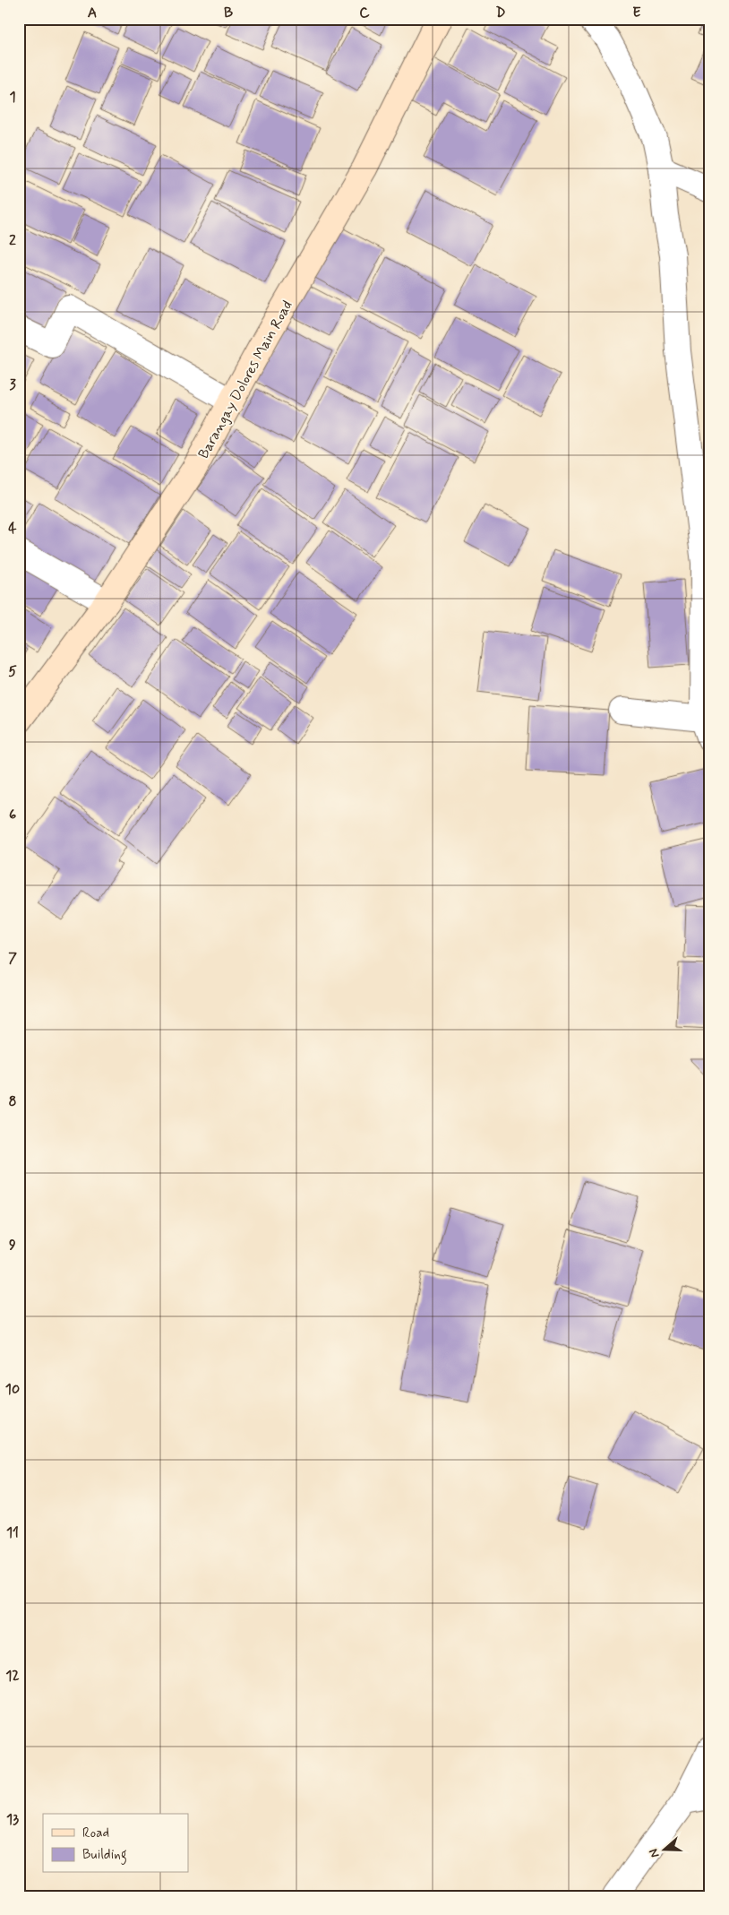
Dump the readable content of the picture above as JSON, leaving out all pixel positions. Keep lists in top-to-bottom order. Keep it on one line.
{"streets":{"street":["Barangay Dolores Main Road"]},"legend":["Road","Building"],"north":"left","grid":{"columns":["A","B","C","D","E"],"rows":["1","2","3","4","5","6","7","8","9","10","11","12","13"]}}
